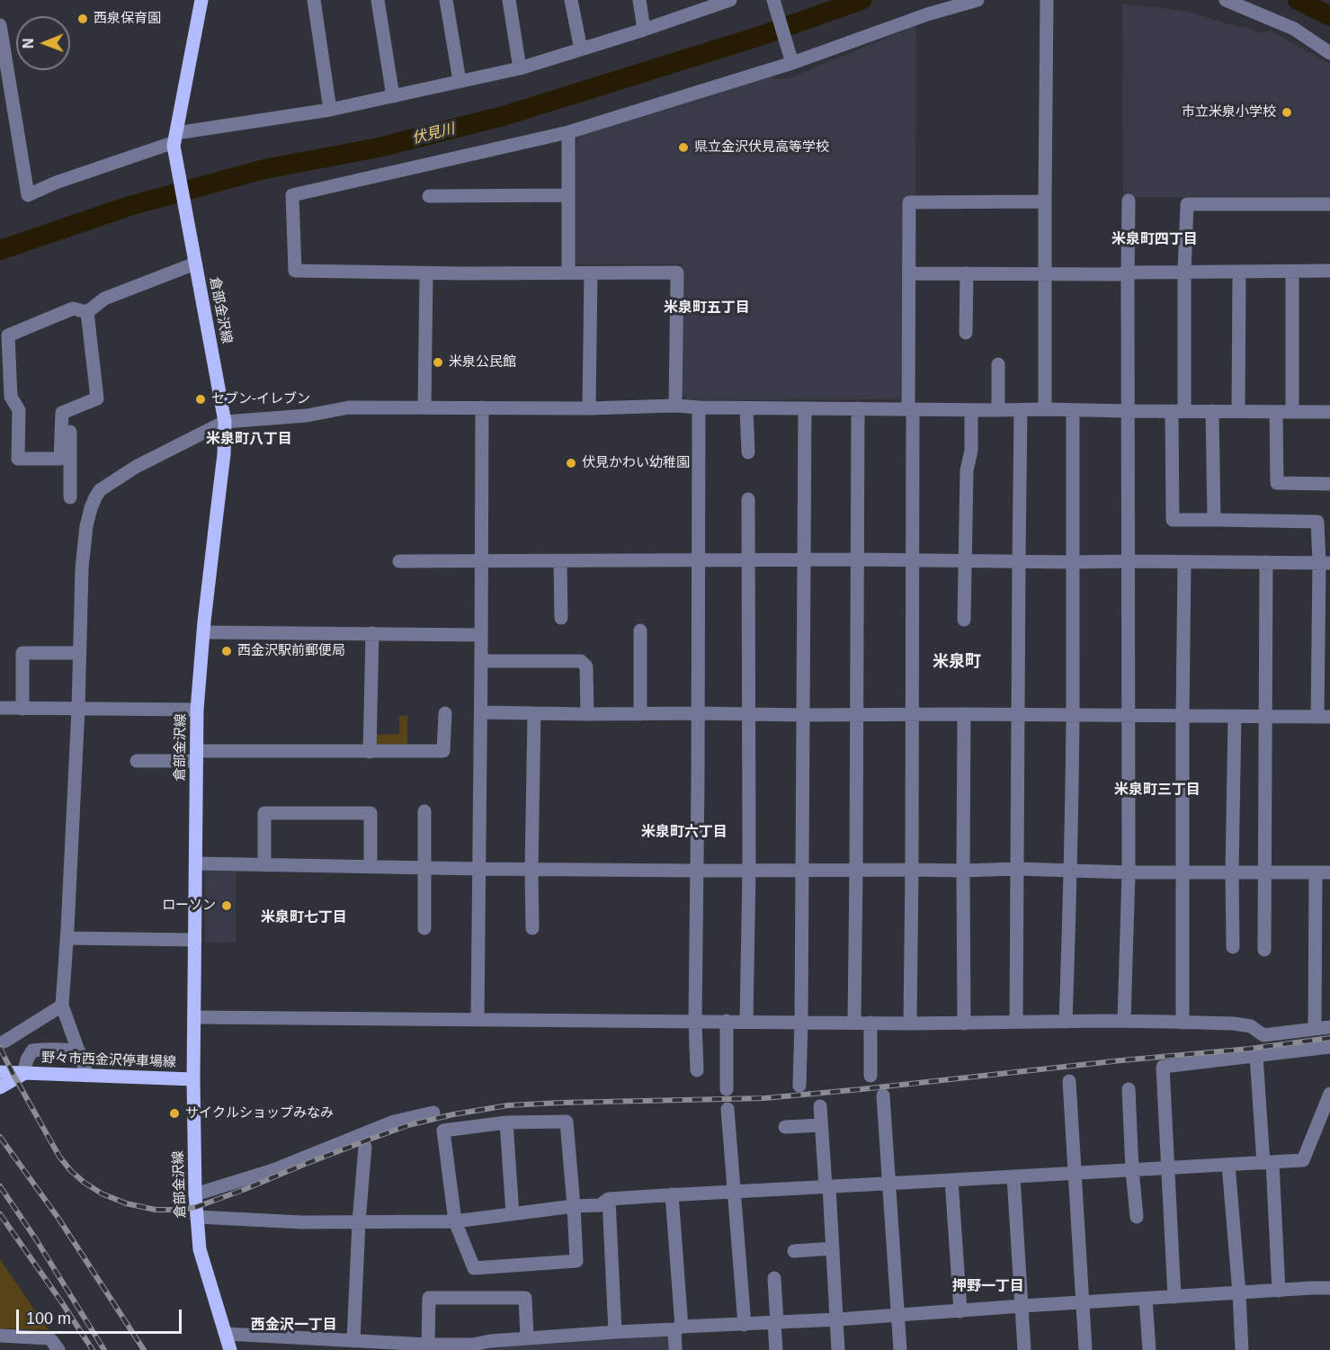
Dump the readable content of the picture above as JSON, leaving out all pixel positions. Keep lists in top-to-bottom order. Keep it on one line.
{"streets":{"main road":["倉部金沢線","野々市西金沢停車場線"]},"crossings":[["倉部金沢線","野々市西金沢停車場線"]],"districts":["米泉町四丁目","米泉町五丁目","米泉町八丁目","米泉町","米泉町三丁目","米泉町六丁目","米泉町七丁目","押野一丁目","西金沢一丁目"],"water":["伏見川"],"places":["西泉保育園","市立米泉小学校","県立金沢伏見高等学校","米泉公民館","セブン-イレブン","伏見かわい幼稚園","西金沢駅前郵便局","ローソン","サイクルショップみなみ"],"scale_bar":"100 m","north":"left"}
